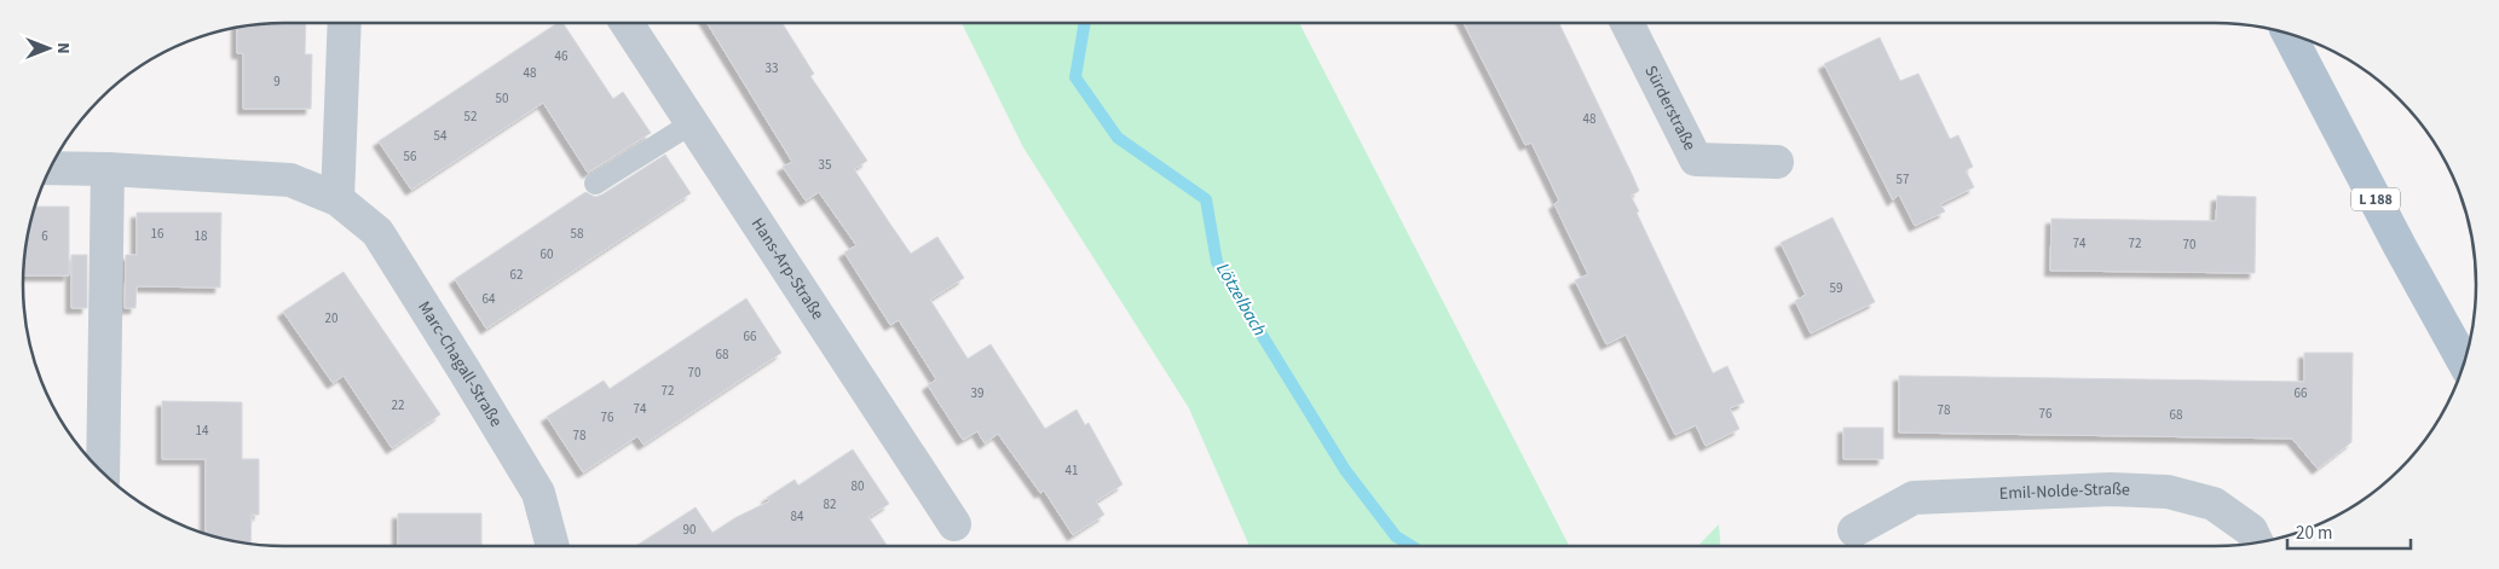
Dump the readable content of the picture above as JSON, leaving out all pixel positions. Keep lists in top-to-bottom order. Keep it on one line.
{"streets":{"main road":["L 188"],"street":["Sürderstraße","Hans-Arp-Straße","Marc-Chagall-Straße","Emil-Nolde-Straße"]},"water":["Lötzelbach"],"house_numbers":["46","33","48","9","50","52","48","54","56","35","57","16","58","6","18","74","72","70","60","62","59","64","20","66","68","70","72","39","66","22","74","78","76","68","76","14","78","41","80","82","84","90"],"scale_bar":"20 m","north":"right"}
